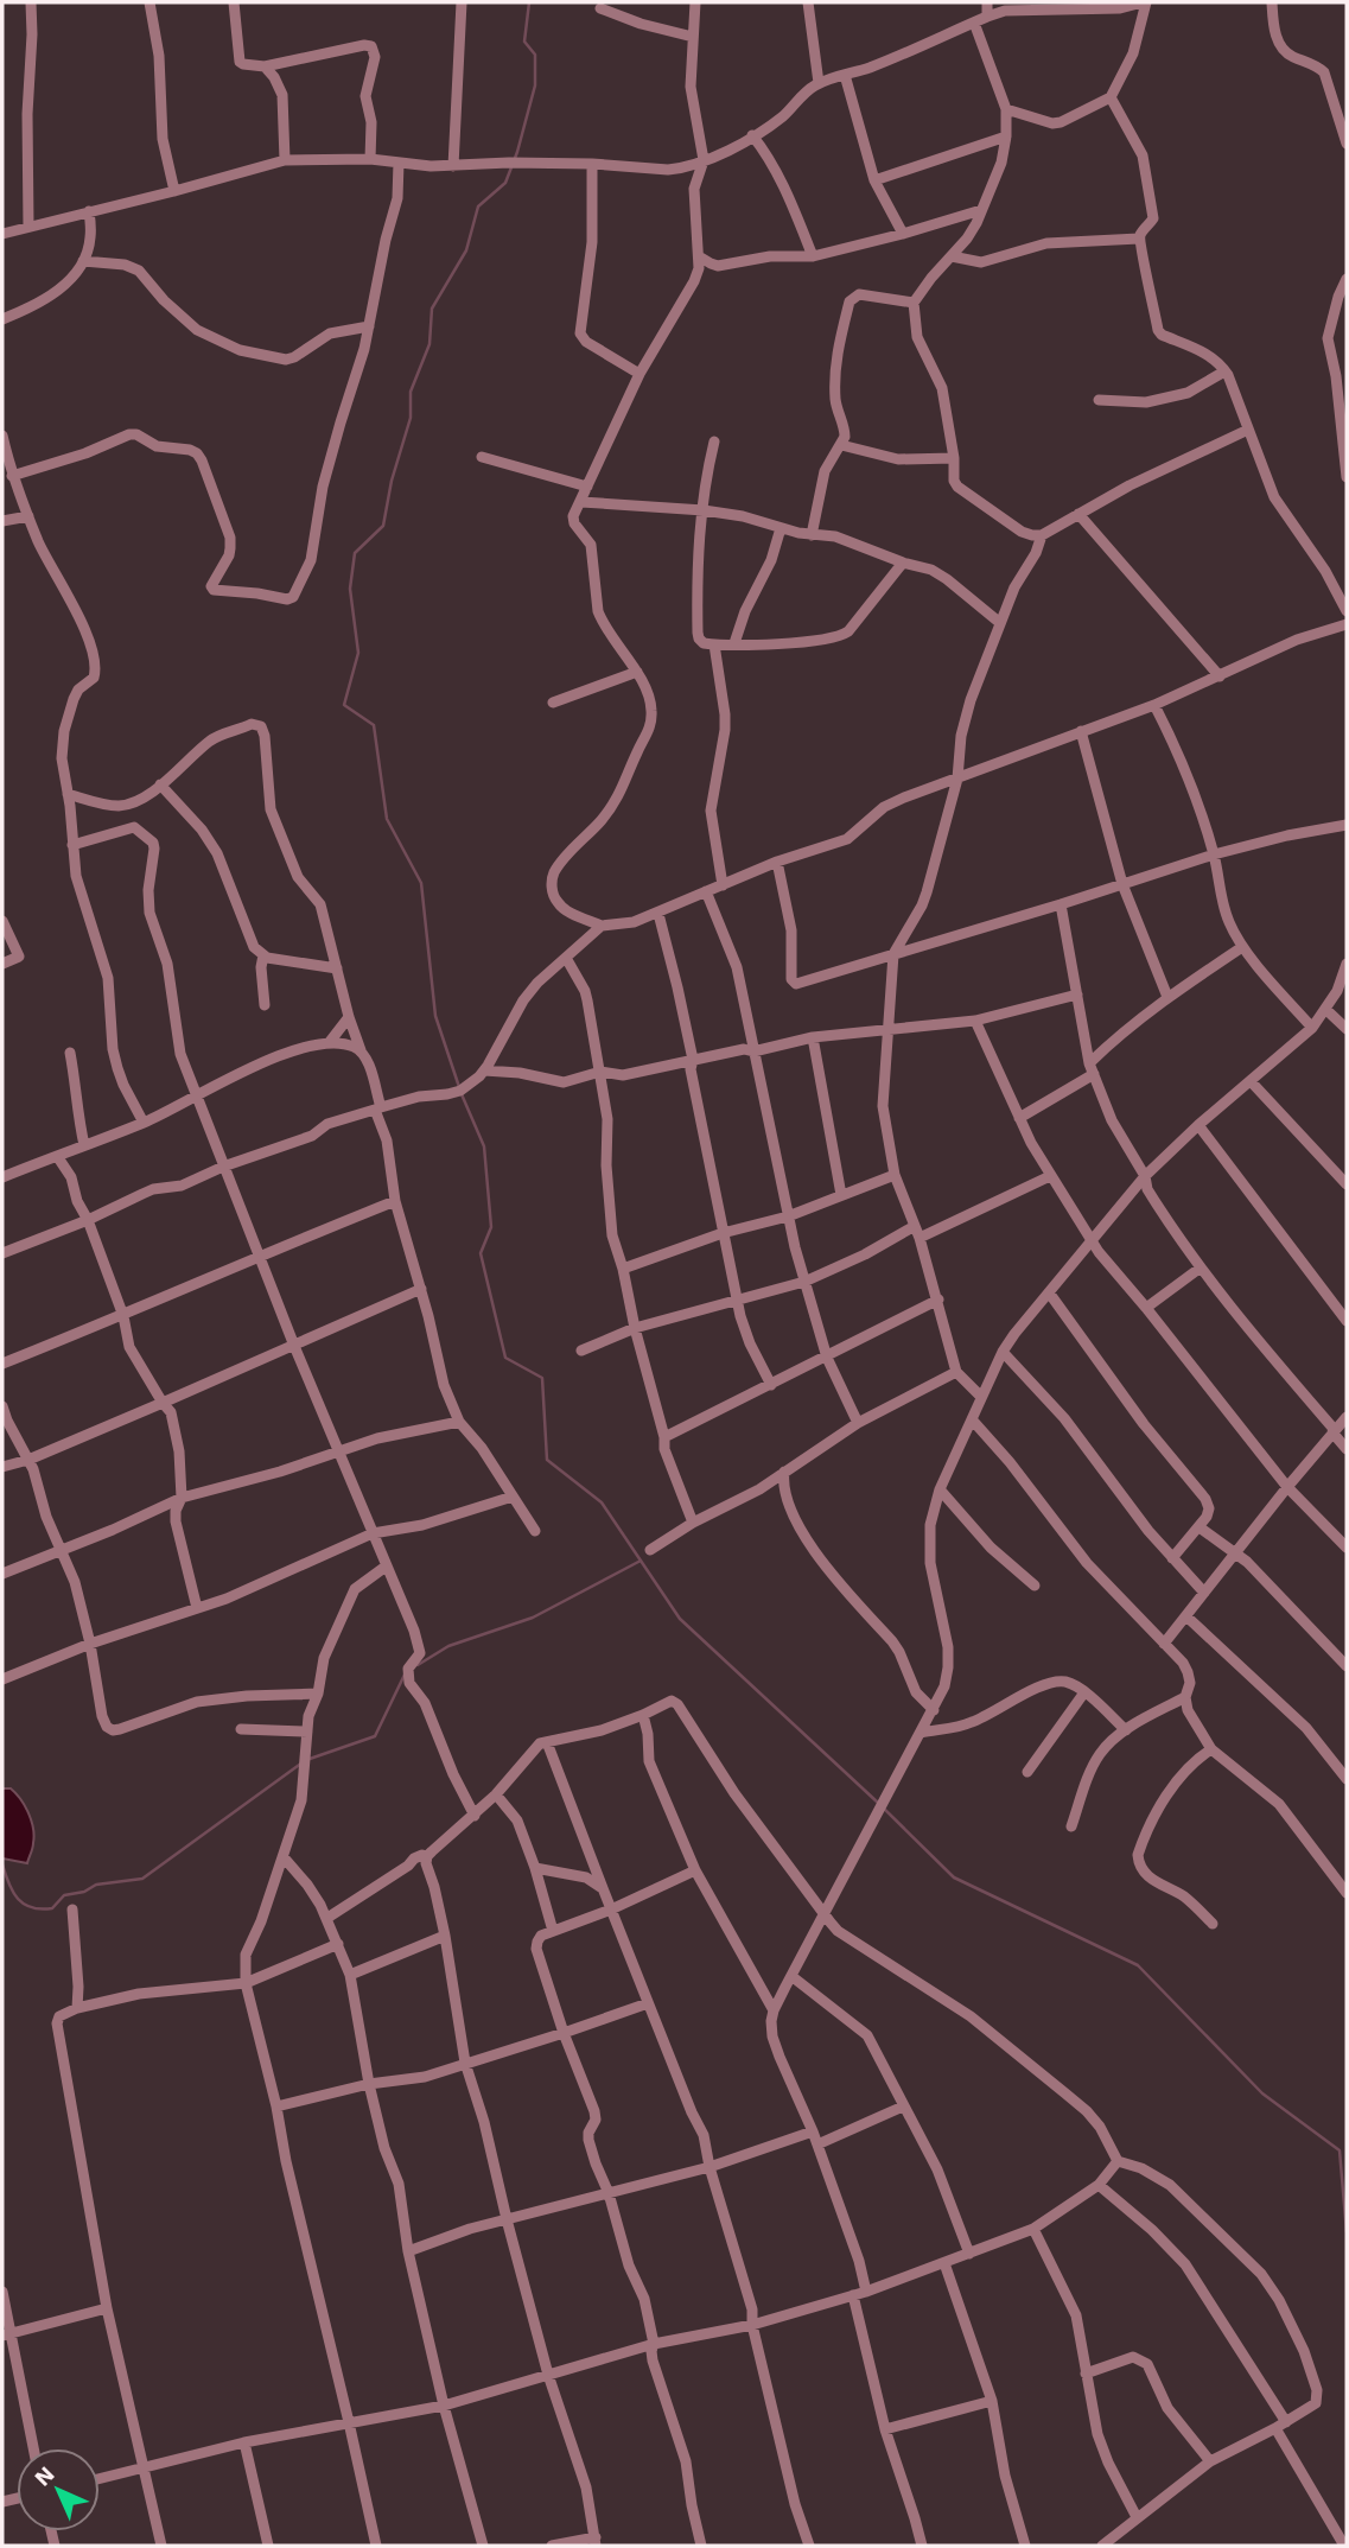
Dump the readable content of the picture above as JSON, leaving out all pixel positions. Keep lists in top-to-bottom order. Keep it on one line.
{"north":"top left"}
